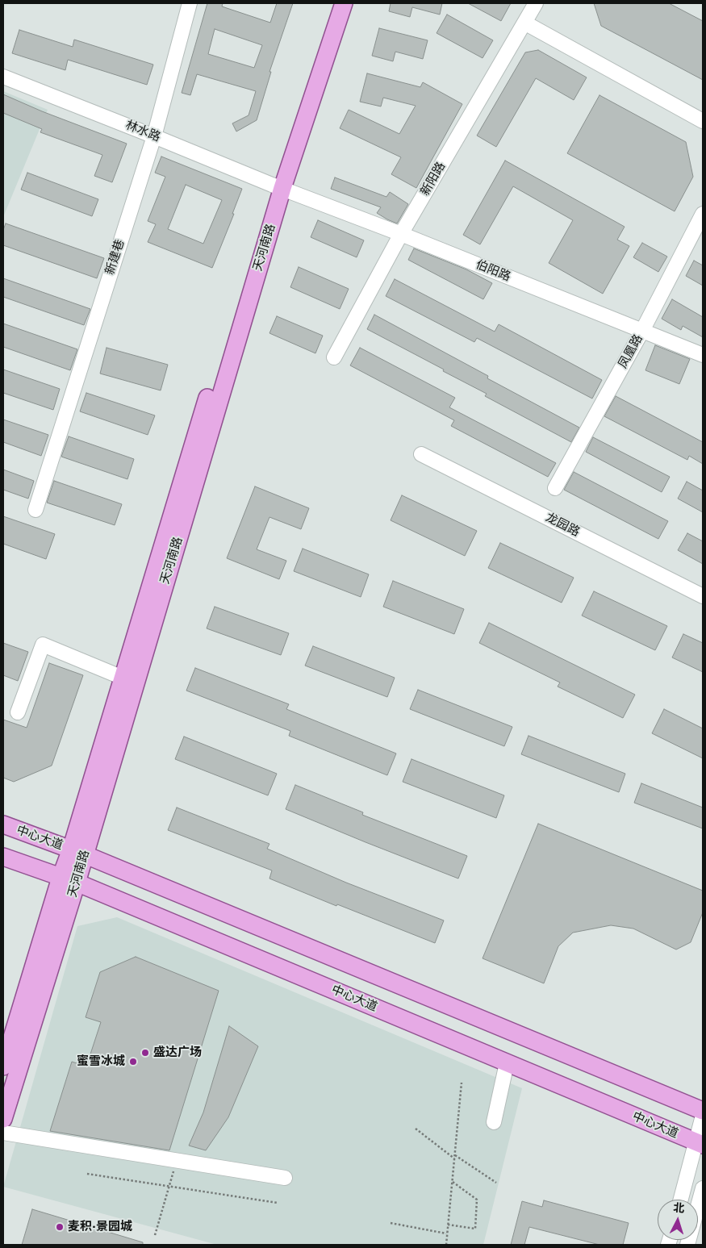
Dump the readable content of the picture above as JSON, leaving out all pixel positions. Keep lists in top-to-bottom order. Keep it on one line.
{"streets":{"main road":["天河南路","中心大道"],"street":["林水路","新阳路","新建巷","伯阳路","凤凰路","龙园路"]},"crossings":[["林水路","天河南路"],["林水路","新建巷"],["林水路","伯阳路"],["新阳路","伯阳路"],["天河南路","伯阳路"],["天河南路","中心大道"],["伯阳路","凤凰路"]],"places":["盛达广场","蜜雪冰城","麦积·景园城"],"north":"top"}
